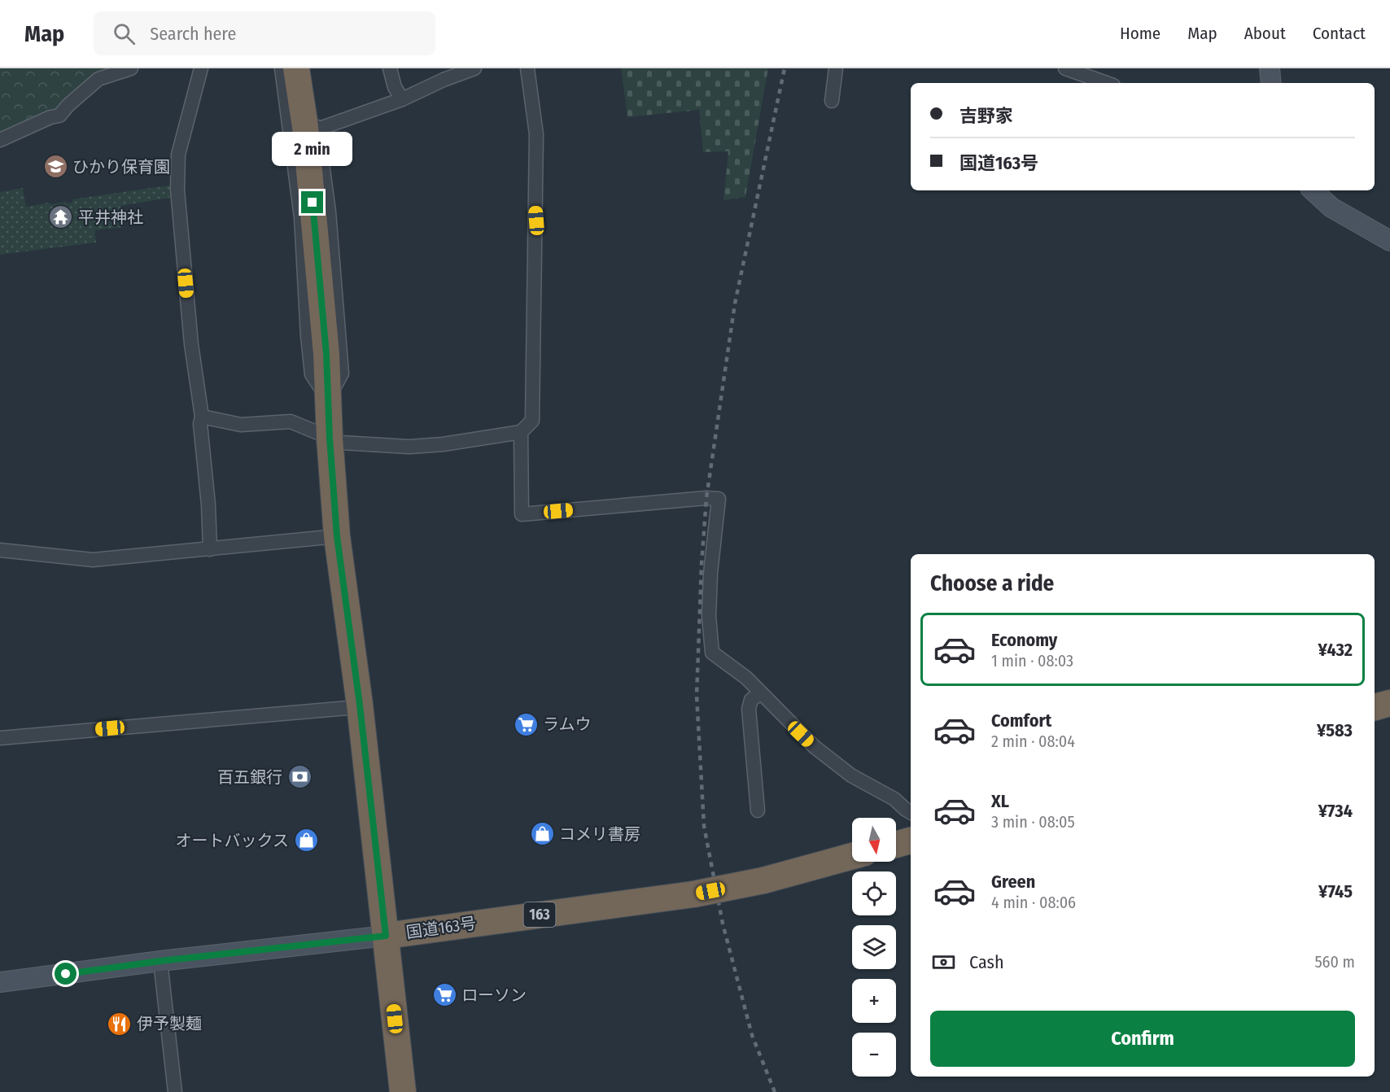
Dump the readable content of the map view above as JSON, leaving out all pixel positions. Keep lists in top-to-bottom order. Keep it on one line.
{"streets":{"highway":["163","国道163号"]},"places":{"school or university":["ひかり保育園"],"temple":["平井神社"],"supermarket":["ラムウ","ローソン"],"bank":["百五銀行"],"shop":["コメリ書房","オートバックス"],"restaurant":["伊予製麺"]},"north":"bottom","page":{"header":"Map","search":"Search here","nav":["Home","Map","About","Contact"],"banner":["吉野家","国道163号"],"bubble":"2 min","heading":"Choose a ride","list":[{"name":"Economy","note":"1 min · 08:03","value":"¥432"},{"name":"Comfort","note":"2 min · 08:04","value":"¥583"},{"name":"XL","note":"3 min · 08:05","value":"¥734"},{"name":"Green","note":"4 min · 08:06","value":"¥745"}],"map_buttons":["+","−"],"pay":["Cash","560 m"],"buttons":"Confirm"}}
